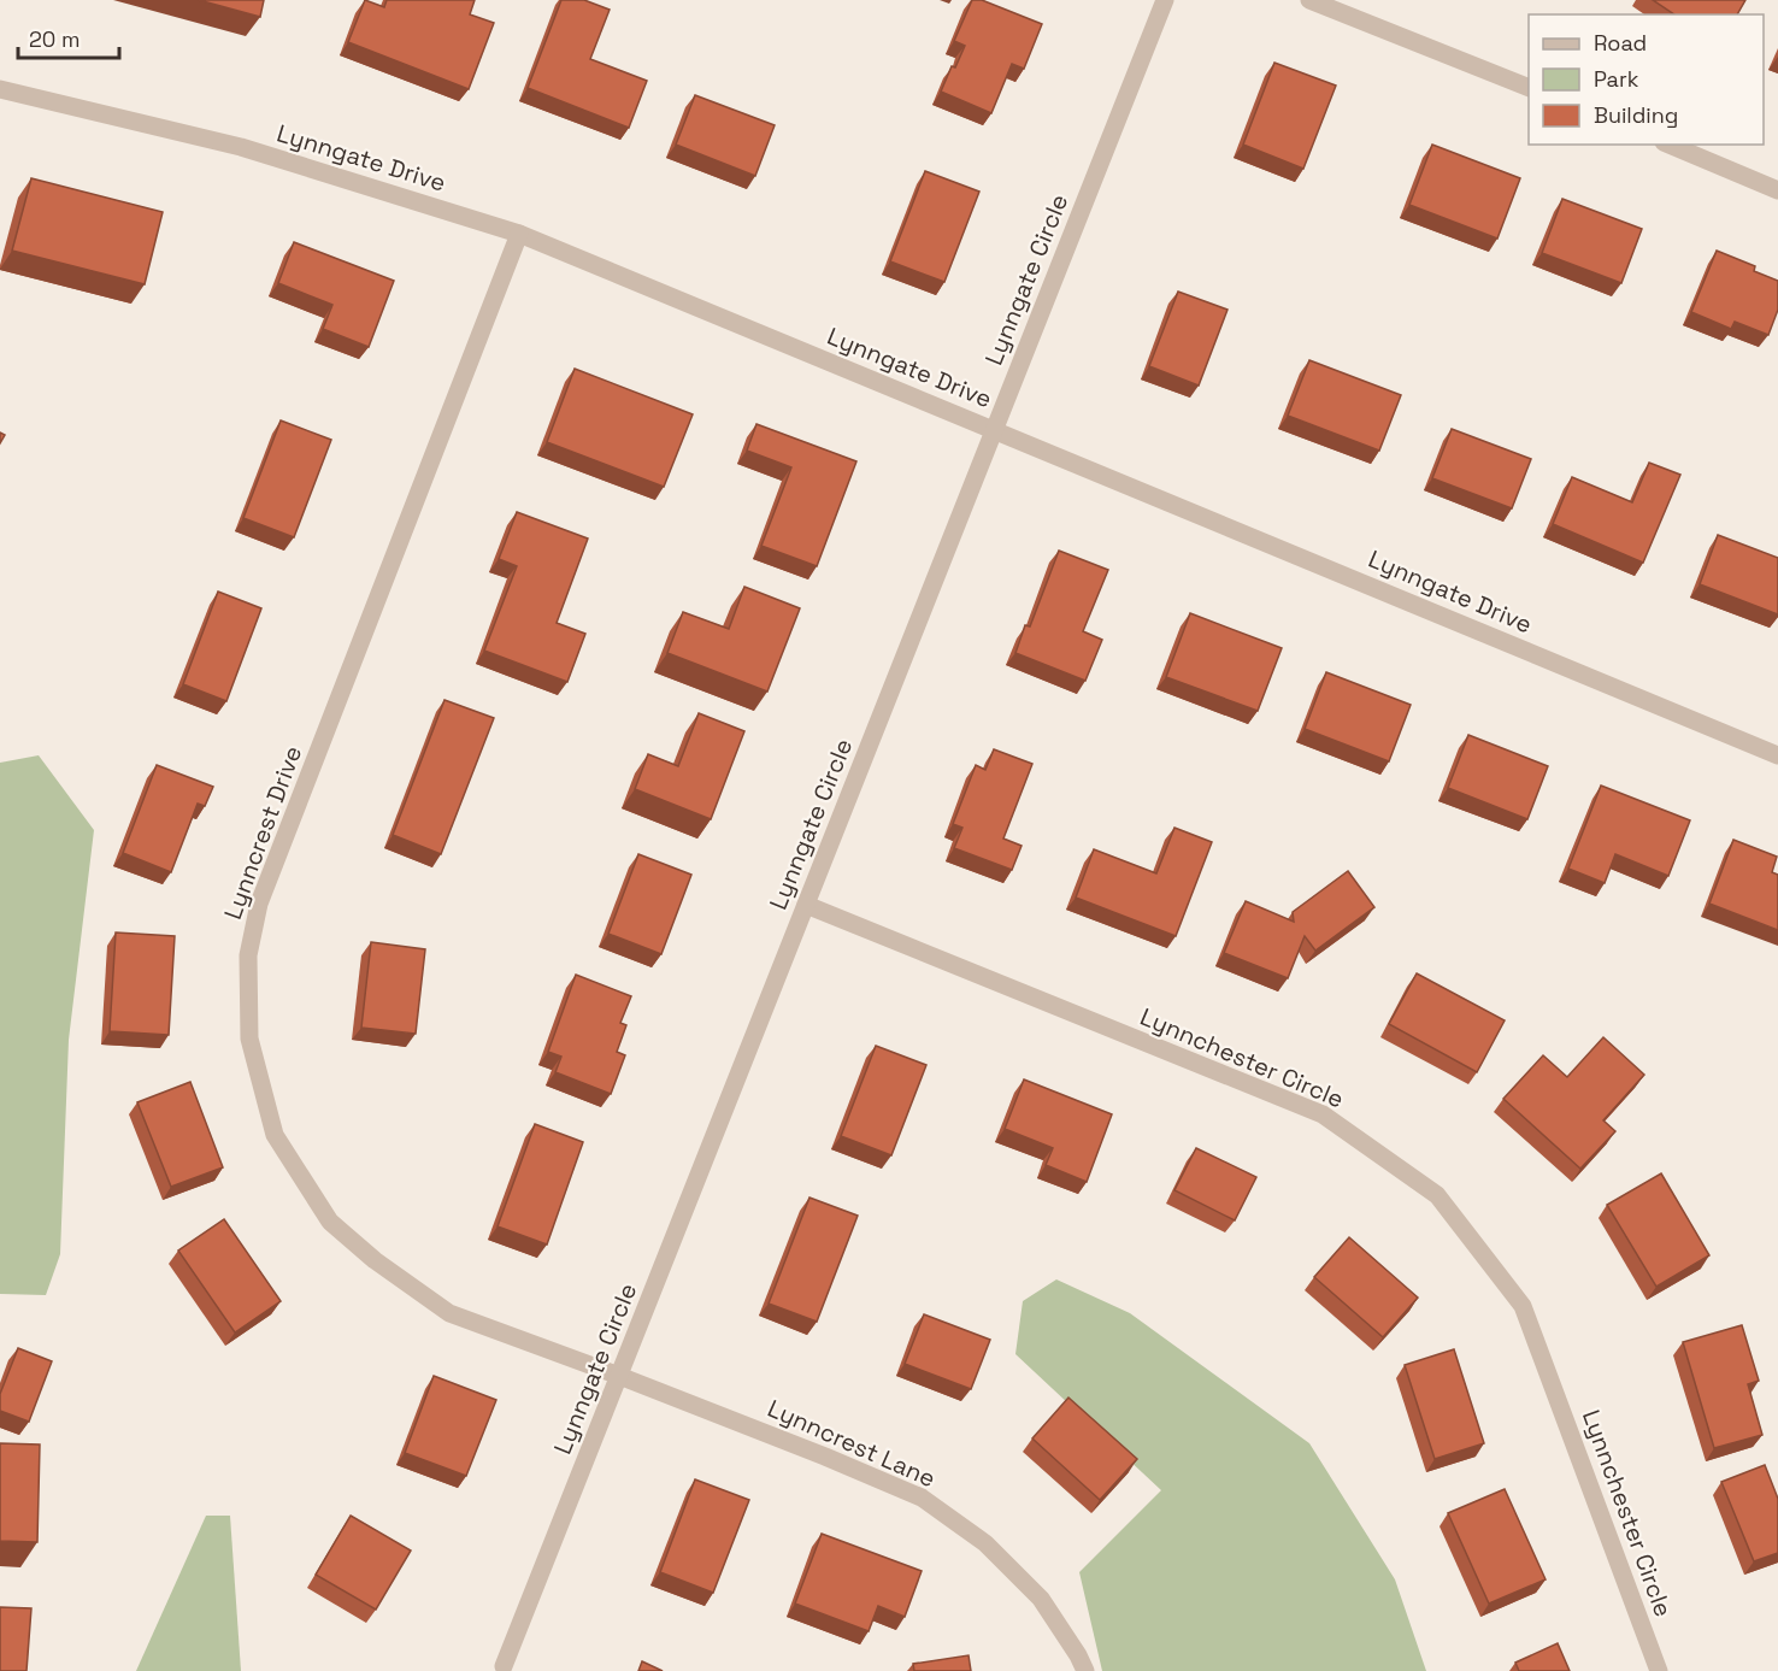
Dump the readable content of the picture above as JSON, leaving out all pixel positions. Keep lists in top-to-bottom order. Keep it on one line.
{"streets":{"street":["Lynngate Drive","Lynngate Circle","Lynncrest Drive","Lynnchester Circle","Lynncrest Lane"]},"crossings":[["Lynngate Drive","Lynngate Circle"],["Lynngate Drive","Lynncrest Drive"],["Lynngate Circle","Lynncrest Drive"],["Lynngate Circle","Lynnchester Circle"],["Lynngate Circle","Lynncrest Lane"],["Lynncrest Drive","Lynncrest Lane"]],"legend":["Road","Park","Building"],"scale_bar":"20 m"}
